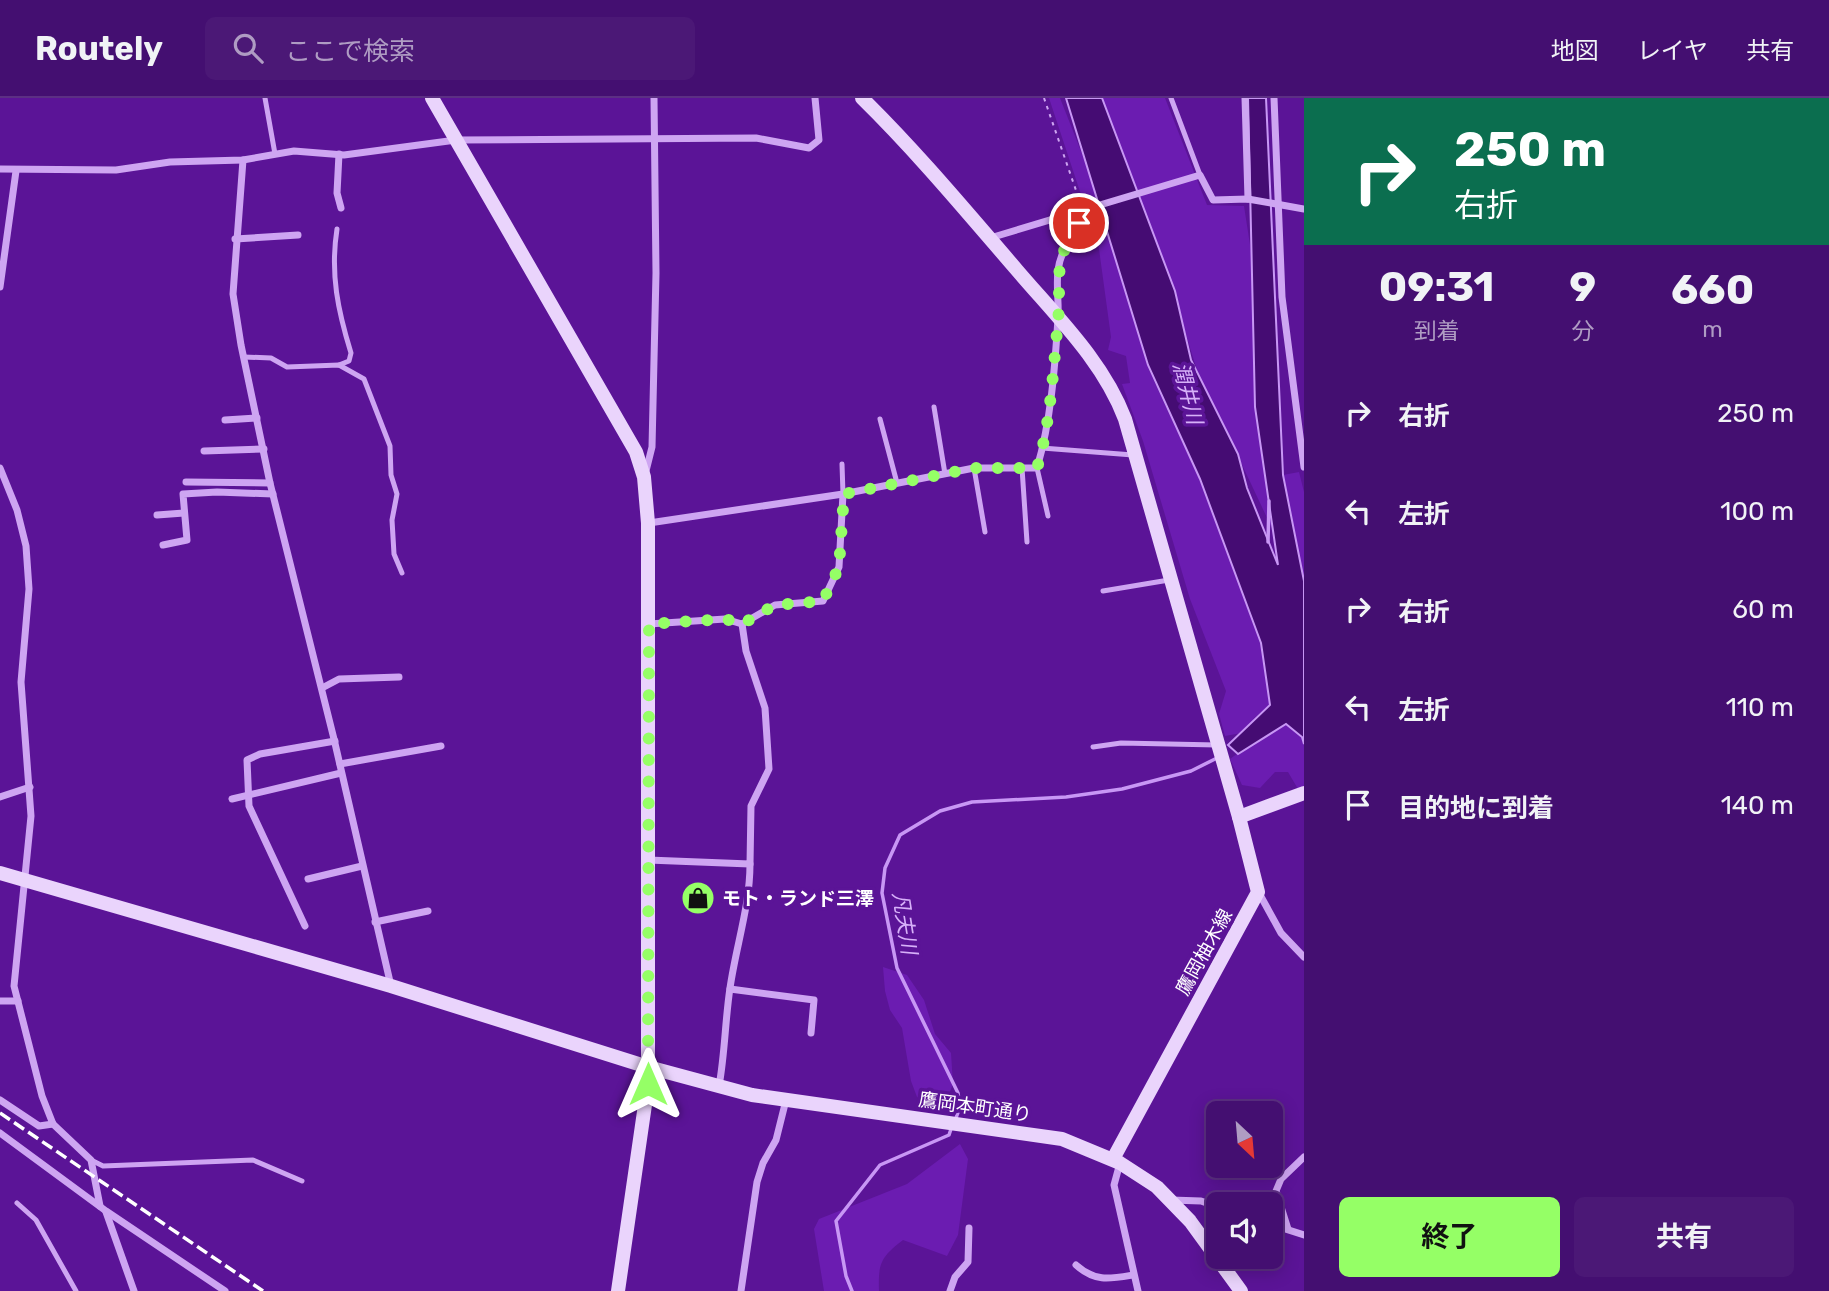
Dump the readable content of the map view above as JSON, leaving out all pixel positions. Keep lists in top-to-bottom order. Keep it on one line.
{"streets":{"street":["鷹岡柚木線","鷹岡本町通り"]},"crossings":[["鷹岡柚木線","鷹岡本町通り"]],"water":["潤井川","凡夫川"],"places":{"shop":["モト・ランド三澤"]},"north":"bottom right","page":{"header":"Routely","search":"ここで検索","nav":["地図","レイヤ","共有"],"turn":["250 m","右折"],"eta":["09:31","到着","9","分","660","m"],"list":[{"name":"右折","value":"250 m"},{"name":"左折","value":"100 m"},{"name":"右折","value":"60 m"},{"name":"左折","value":"110 m"},{"name":"目的地に到着","value":"140 m"}],"buttons":["終了","共有"]}}
